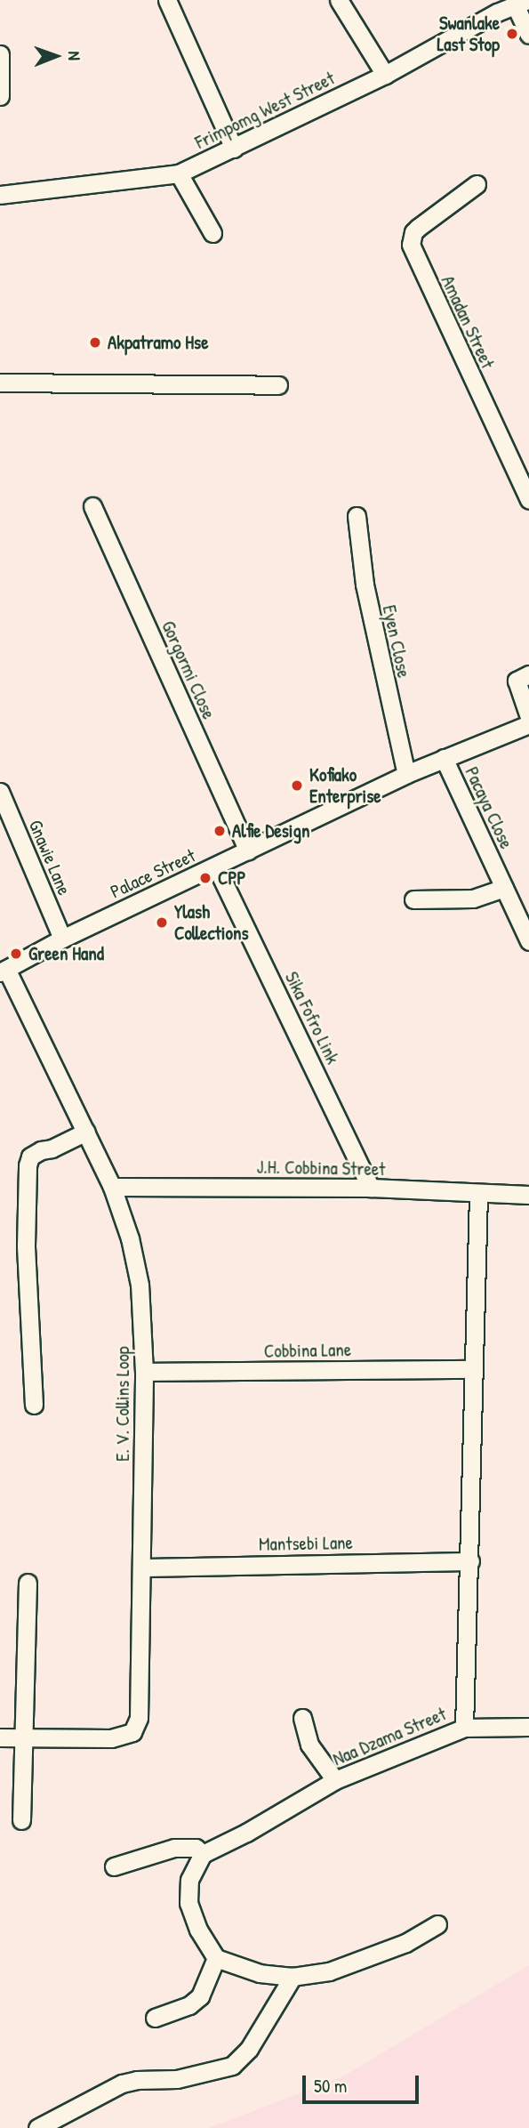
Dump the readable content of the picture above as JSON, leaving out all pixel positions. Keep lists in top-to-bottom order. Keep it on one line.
{"streets":{"street":["Frimpomg West Street","Amadan Street","Eyen Close","Gorgormi Close","Pacaya Close","Gnawie Lane","Palace Street","Sika Fofro Link","J.H. Cobbina Street","Cobbina Lane","E. V. Collins Loop","Mantsebi Lane","Naa Dzama Street"]},"crossings":[["Eyen Close","Palace Street"],["Gorgormi Close","Palace Street"],["Pacaya Close","Palace Street"],["Gnawie Lane","Palace Street"],["Palace Street","Sika Fofro Link"],["Palace Street","E. V. Collins Loop"],["Sika Fofro Link","J.H. Cobbina Street"],["J.H. Cobbina Street","E. V. Collins Loop"],["J.H. Cobbina Street","Naa Dzama Street"],["Cobbina Lane","E. V. Collins Loop"],["Cobbina Lane","Naa Dzama Street"],["E. V. Collins Loop","Mantsebi Lane"],["Mantsebi Lane","Naa Dzama Street"]],"places":["Swanlake Last Stop","Akpatramo Hse","Kofiako Enterprise","Alfie Design","CPP","Ylash Collections","Green Hand"],"scale_bar":"50 m","north":"right"}
